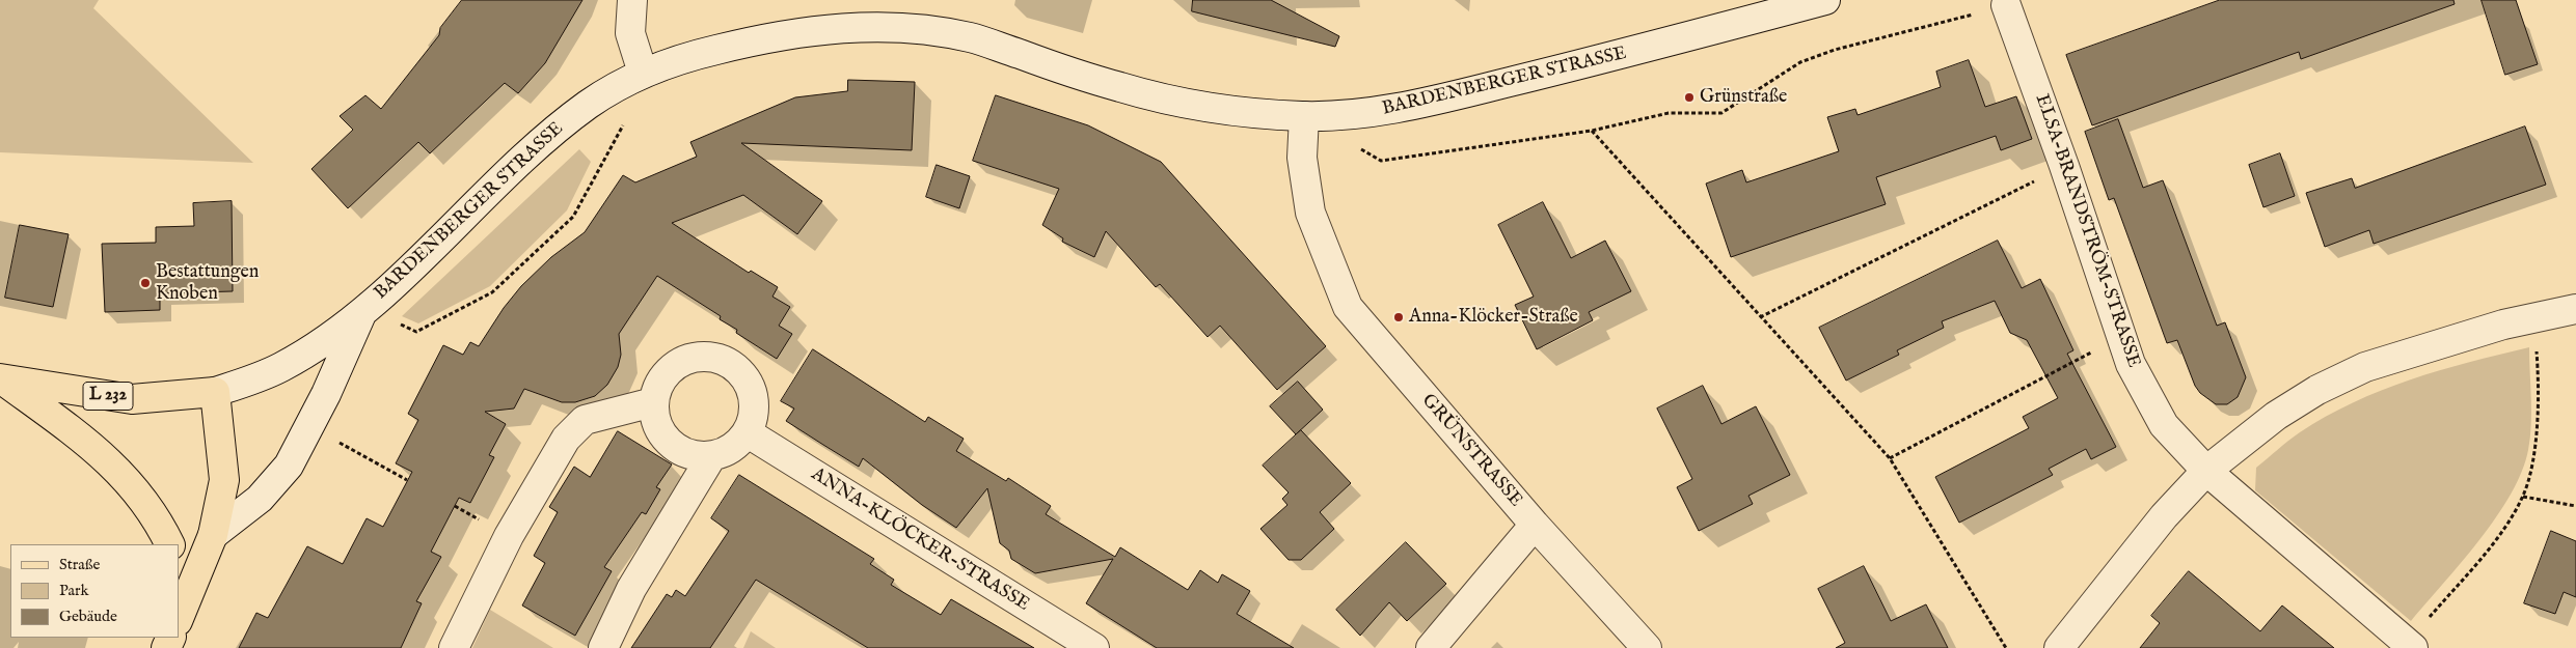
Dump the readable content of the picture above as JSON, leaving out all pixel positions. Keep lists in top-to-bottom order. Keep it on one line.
{"streets":{"main road":["L 232"],"street":["BARDENBERGER STRASSE","ELSA-BRANDSTRÖM-STRASSE","GRÜNSTRASSE","ANNA-KLÖCKER-STRASSE"]},"crossings":[["BARDENBERGER STRASSE","L 232"],["BARDENBERGER STRASSE","GRÜNSTRASSE"]],"places":["Grünstraße","Bestattungen Knoben","Anna-Klöcker-Straße"],"legend":["Straße","Park","Gebäude"]}
